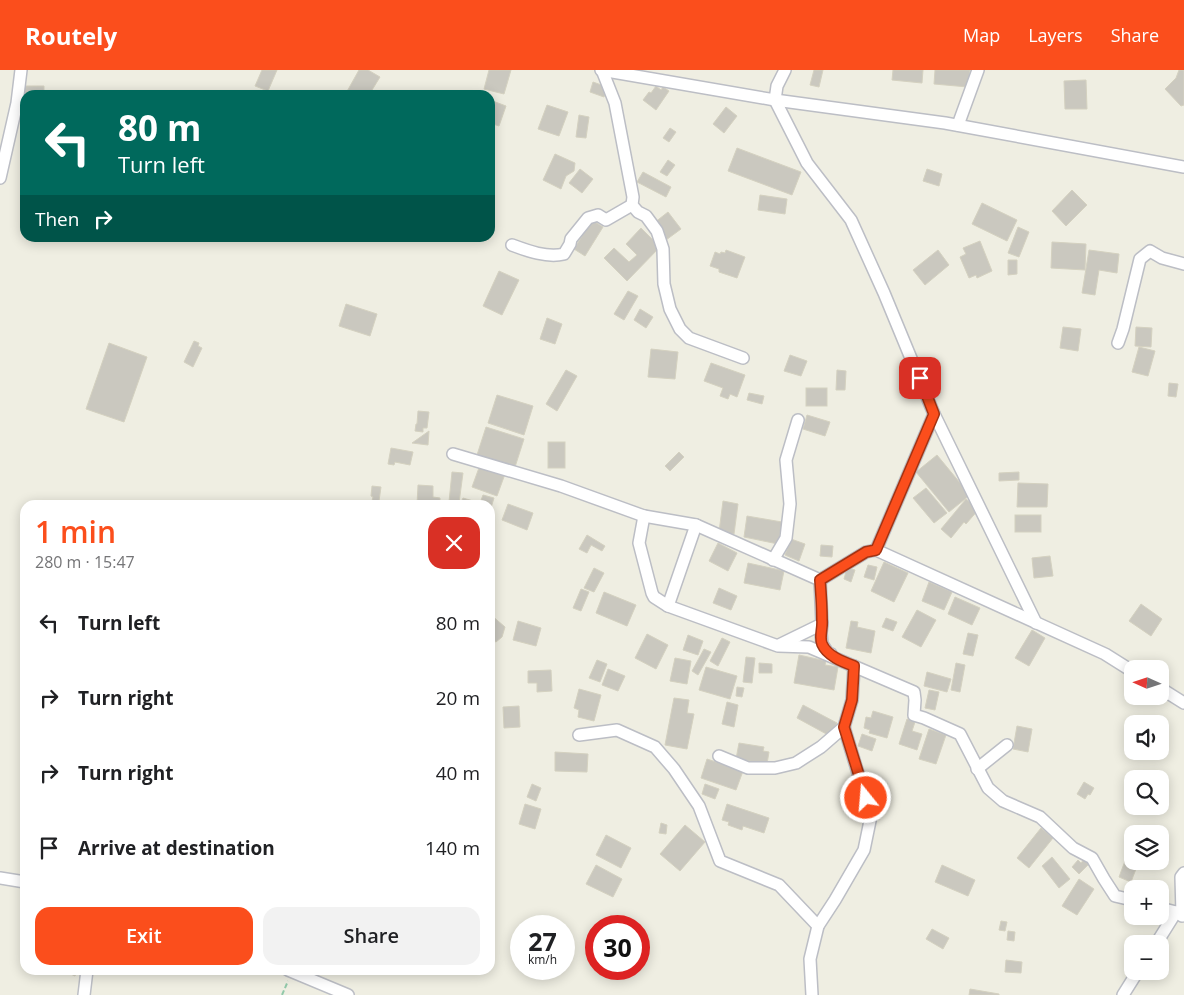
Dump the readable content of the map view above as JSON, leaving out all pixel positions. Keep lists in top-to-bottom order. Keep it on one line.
{"north":"left","page":{"header":"Routely","nav":["Map","Layers","Share"],"turn":["80 m","Turn left"],"then":"Then","heading":["1 min","280 m · 15:47"],"list":[{"name":"Turn left","value":"80 m"},{"name":"Turn right","value":"20 m"},{"name":"Turn right","value":"40 m"},{"name":"Arrive at destination","value":"140 m"}],"map_buttons":["+","−"],"buttons":["Exit","Share"],"speed":"27 km/h","limit":"30"}}
